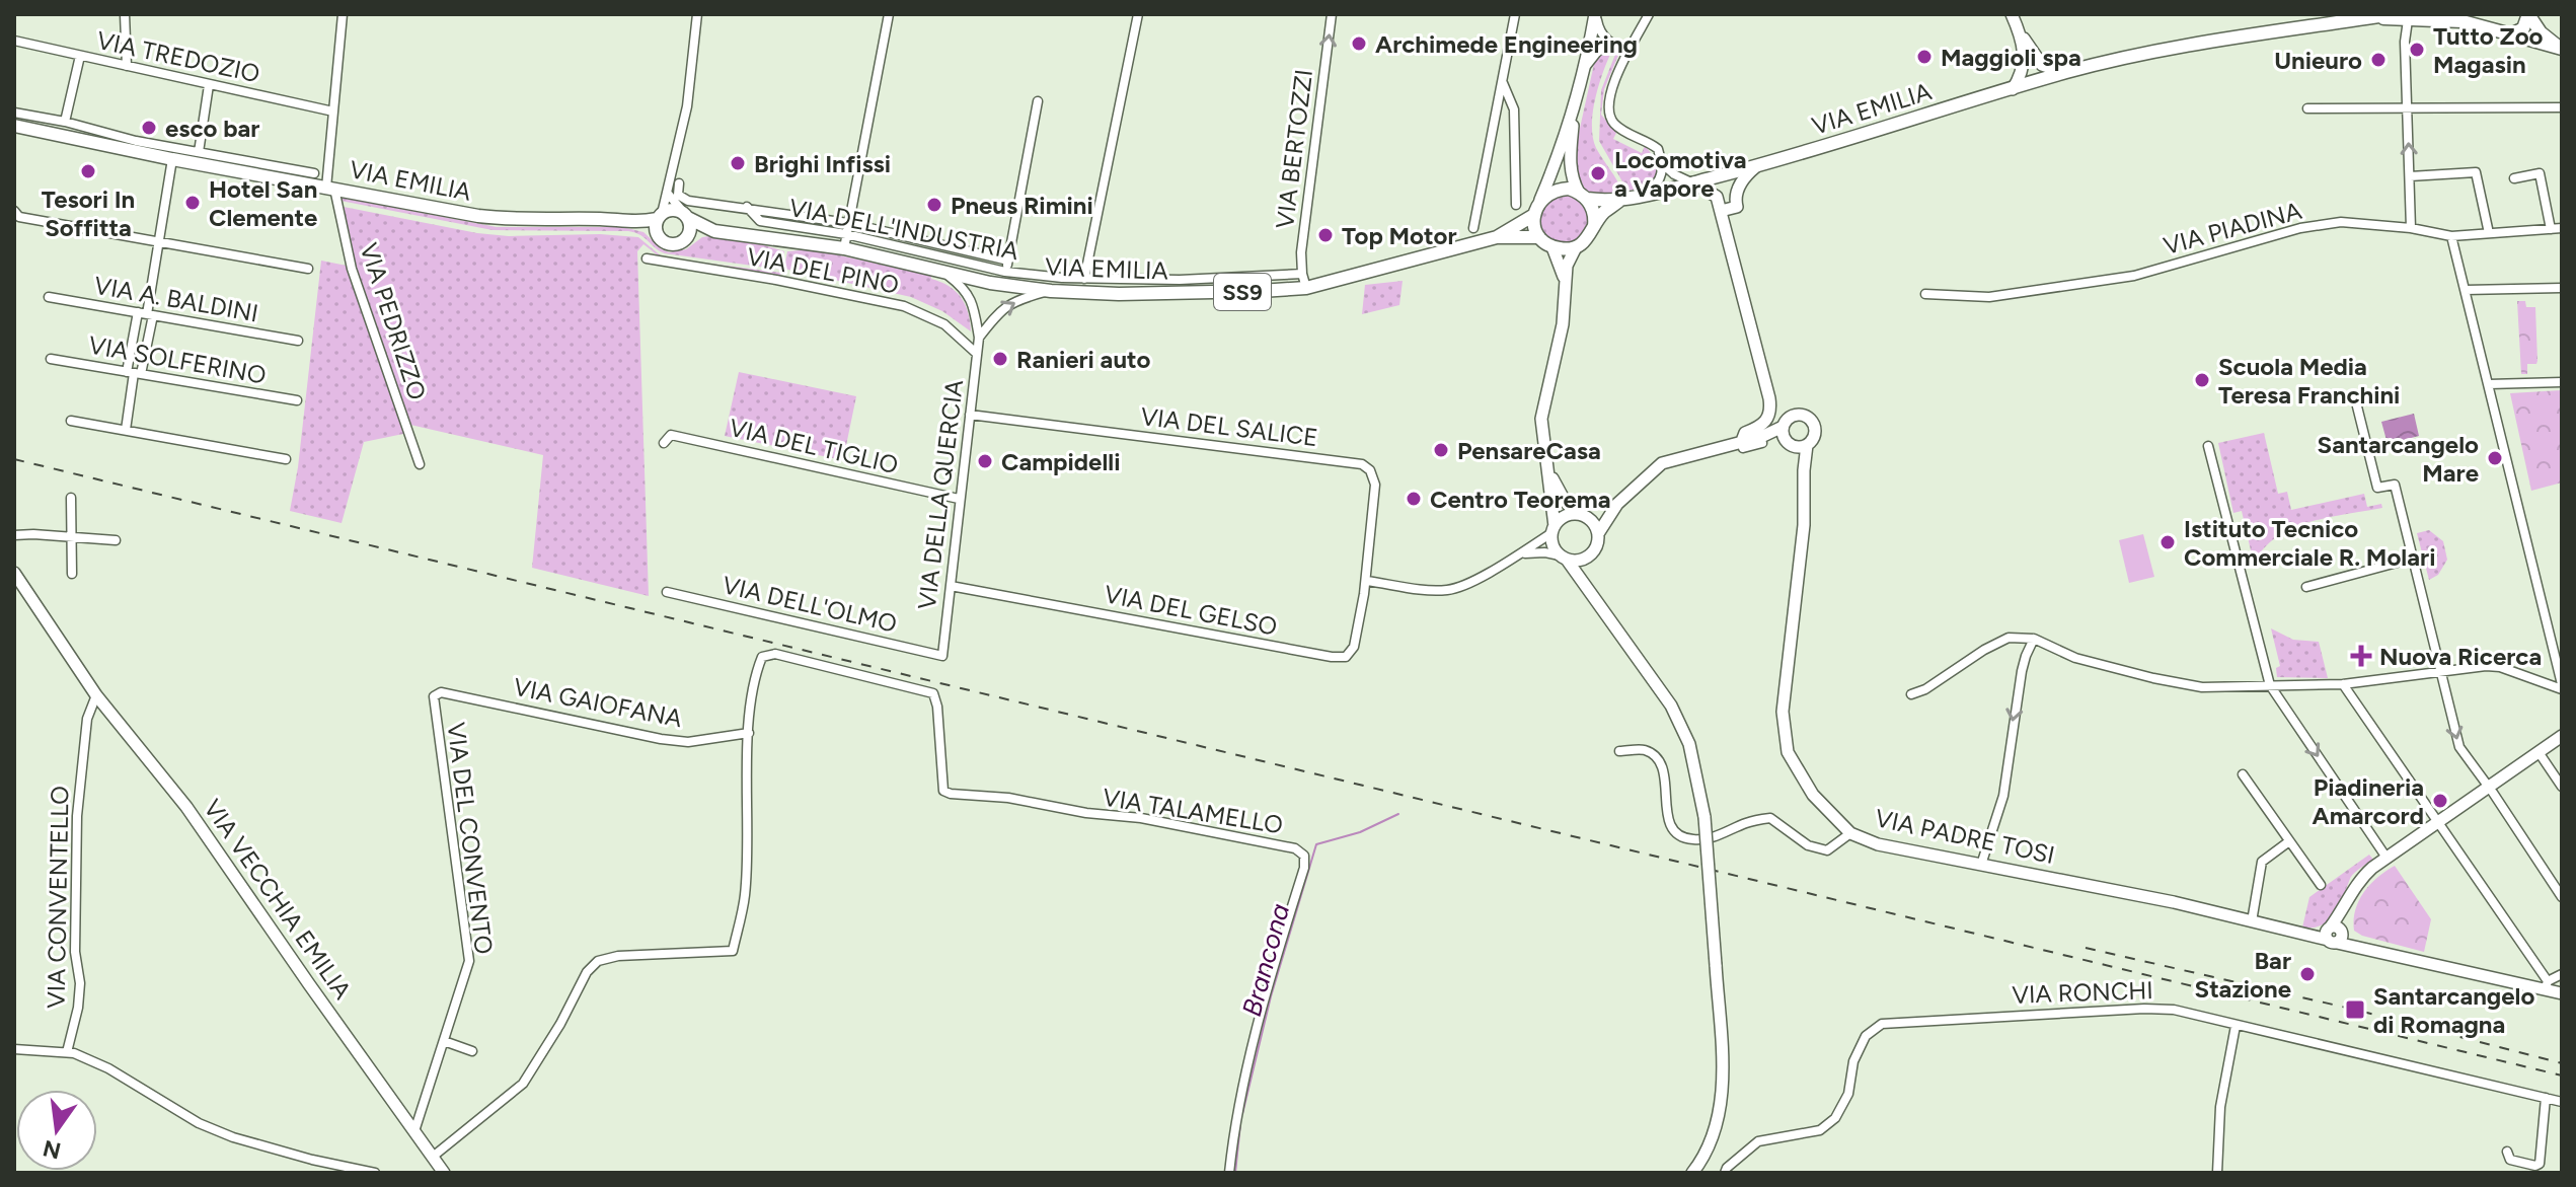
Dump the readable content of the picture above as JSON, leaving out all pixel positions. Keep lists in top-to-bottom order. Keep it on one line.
{"streets":{"main road":["VIA EMILIA","SS9"],"street":["VIA TREDOZIO","VIA BERTOZZI","VIA PIADINA","VIA DELL'INDUSTRIA","VIA DEL PINO","VIA A. BALDINI","VIA PEDRIZZO","VIA SOLFERINO","VIA DEL SALICE","VIA DEL TIGLIO","VIA DELLA QUERCIA","VIA DELL'OLMO","VIA DEL GELSO","VIA GAIOFANA","VIA TALAMELLO","VIA PADRE TOSI","VIA DEL CONVENTO","VIA CONVENTELLO","VIA VECCHIA EMILIA","VIA RONCHI"]},"crossings":[["VIA TREDOZIO","VIA PEDRIZZO"],["VIA EMILIA","VIA BERTOZZI"],["VIA EMILIA","VIA DELL'INDUSTRIA"],["VIA EMILIA","VIA PEDRIZZO"],["VIA EMILIA","VIA DELLA QUERCIA"],["VIA BERTOZZI","VIA DELL'INDUSTRIA"],["VIA DEL PINO","VIA DELLA QUERCIA"],["VIA DEL SALICE","VIA DELLA QUERCIA"],["VIA DEL SALICE","VIA DEL GELSO"],["VIA DEL TIGLIO","VIA DELLA QUERCIA"],["VIA DELLA QUERCIA","VIA DELL'OLMO"],["VIA DELLA QUERCIA","VIA DEL GELSO"],["VIA GAIOFANA","VIA TALAMELLO"],["VIA GAIOFANA","VIA DEL CONVENTO"],["VIA DEL CONVENTO","VIA VECCHIA EMILIA"],["VIA CONVENTELLO","VIA VECCHIA EMILIA"]],"one_way":["VIA BERTOZZI"],"water":["Brancona"],"places":{"other":["Archimede Engineering","Tutto Zoo Magasin","Maggioli spa","Unieuro","esco bar","Brighi Infissi","Tesori In Soffitta","Locomotiva a Vapore","Hotel San Clemente","Pneus Rimini","Top Motor","Ranieri auto","Scuola Media Teresa Franchini","PensareCasa","Santarcangelo Mare","Campidelli","Centro Teorema","Istituto Tecnico Commerciale R. Molari","Piadineria Amarcord","Bar Stazione"],"health":["Nuova Ricerca"],"transit":["Santarcangelo di Romagna"]},"north":"bottom"}
